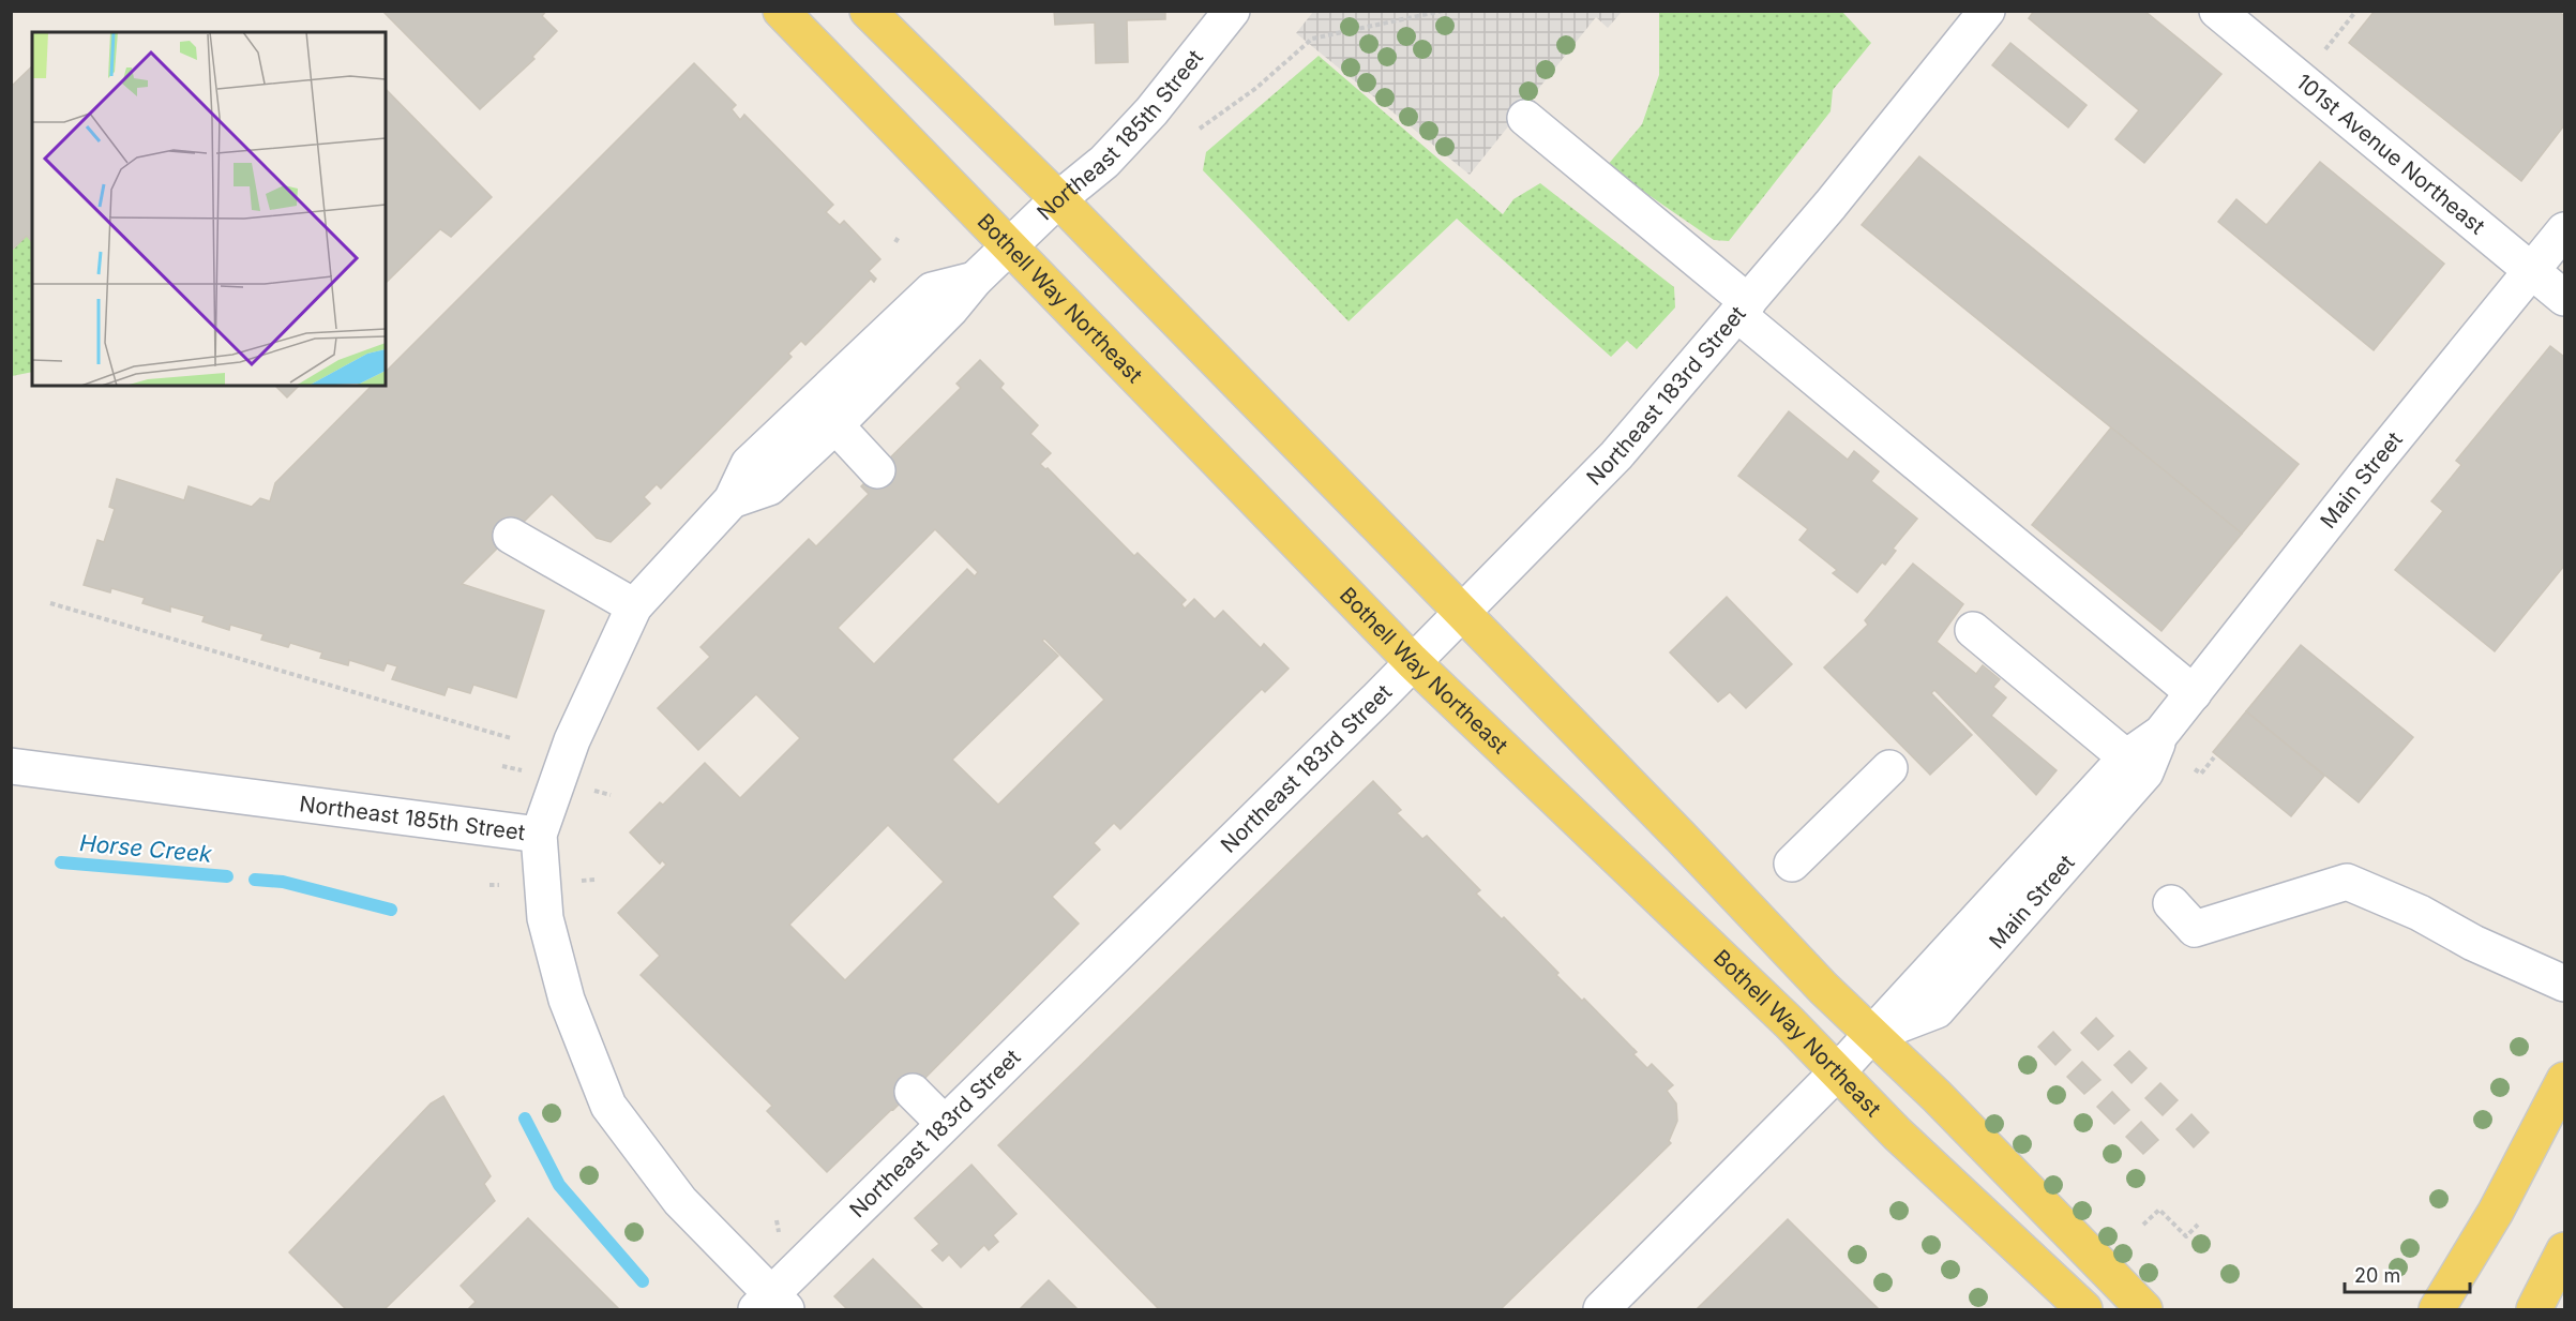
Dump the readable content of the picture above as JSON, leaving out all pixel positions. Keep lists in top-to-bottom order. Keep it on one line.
{"streets":{"main road":["Bothell Way Northeast"],"street":["Northeast 185th Street","101st Avenue Northeast","Northeast 183rd Street","Main Street"]},"crossings":[["Northeast 185th Street","Bothell Way Northeast"],["101st Avenue Northeast","Main Street"],["Bothell Way Northeast","Northeast 183rd Street"],["Bothell Way Northeast","Main Street"]],"water":["Horse Creek"],"scale_bar":"20 m"}
